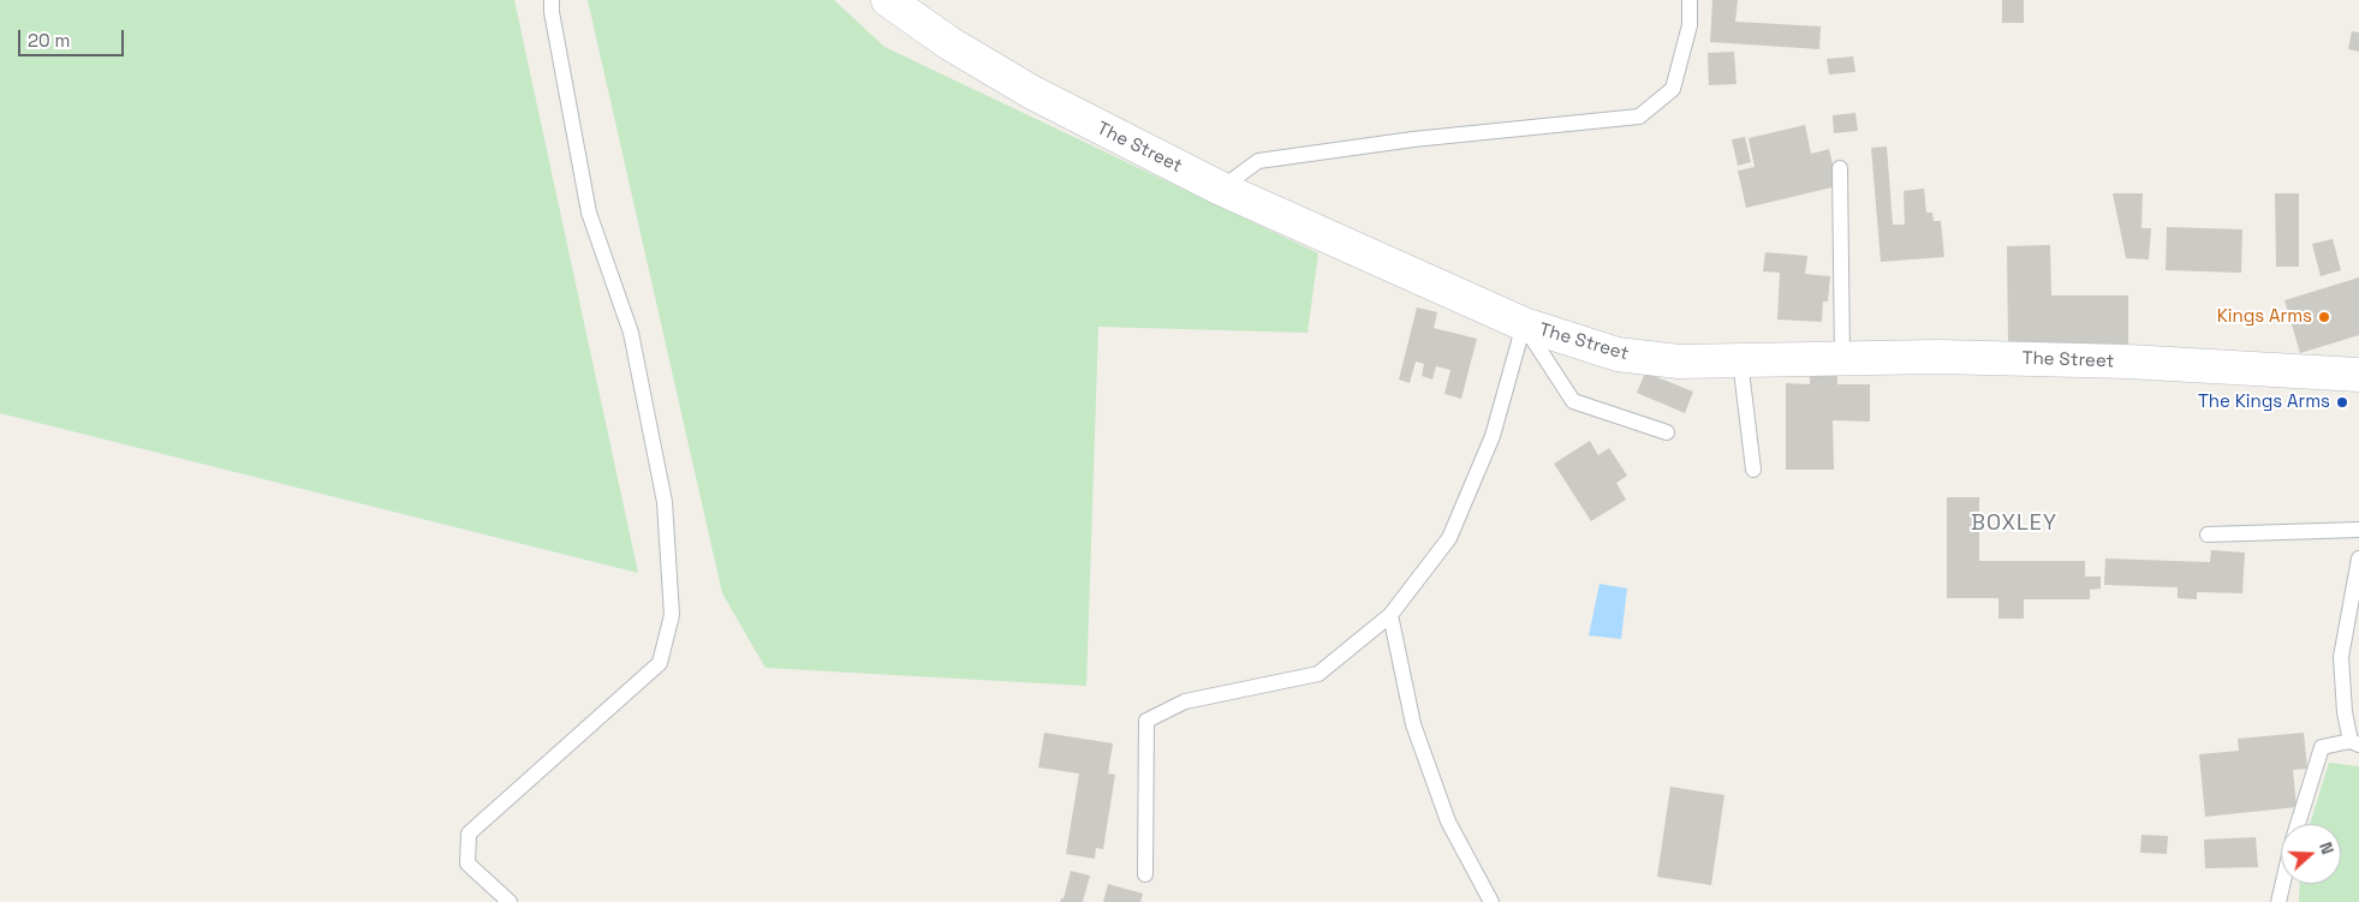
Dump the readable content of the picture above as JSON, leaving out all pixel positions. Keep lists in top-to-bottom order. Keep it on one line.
{"streets":{"street":["The Street"]},"districts":["BOXLEY"],"places":["Kings Arms","The Kings Arms"],"scale_bar":"20 m","north":"right"}
